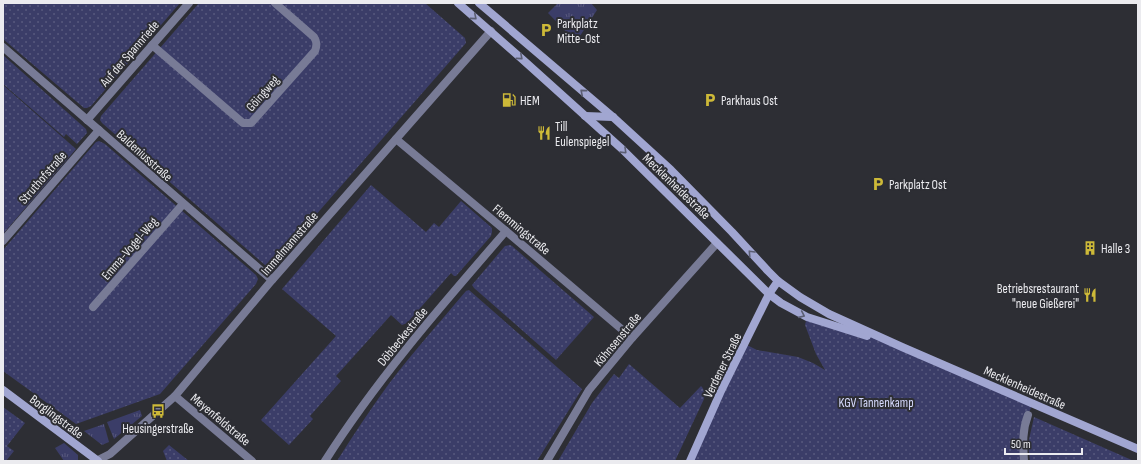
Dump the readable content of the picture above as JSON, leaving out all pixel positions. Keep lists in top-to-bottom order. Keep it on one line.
{"streets":{"main road":["Mecklenheidestraße","Verdener Straße","Borglingstraße"],"street":["Auf der Spannriede","Göingweg","Baldeniusstraße","Struthofstraße","Flemmingstraße","Immelmannstraße","Emma-Vogel-Weg","Döbbeckestraße","Köhnsenstraße","Meyenfeldstraße"]},"crossings":[["Auf der Spannriede","Göingweg"],["Auf der Spannriede","Baldeniusstraße"],["Baldeniusstraße","Struthofstraße"],["Baldeniusstraße","Immelmannstraße"],["Baldeniusstraße","Emma-Vogel-Weg"],["Mecklenheidestraße","Immelmannstraße"],["Mecklenheidestraße","Köhnsenstraße"],["Mecklenheidestraße","Verdener Straße"],["Flemmingstraße","Immelmannstraße"],["Flemmingstraße","Döbbeckestraße"],["Flemmingstraße","Köhnsenstraße"],["Immelmannstraße","Borglingstraße"],["Immelmannstraße","Meyenfeldstraße"]],"parks":["KGV Tannenkamp"],"places":{"parking":["Parkplatz Mitte-Ost","Parkhaus Ost","Parkplatz Ost"],"fuel station":["HEM"],"restaurant":["Till Eulenspiegel","Betriebsrestaurant \"neue Gießerei\""],"building":["Halle 3"],"bus stop":["Heusingerstraße"]},"scale_bar":"50 m"}
